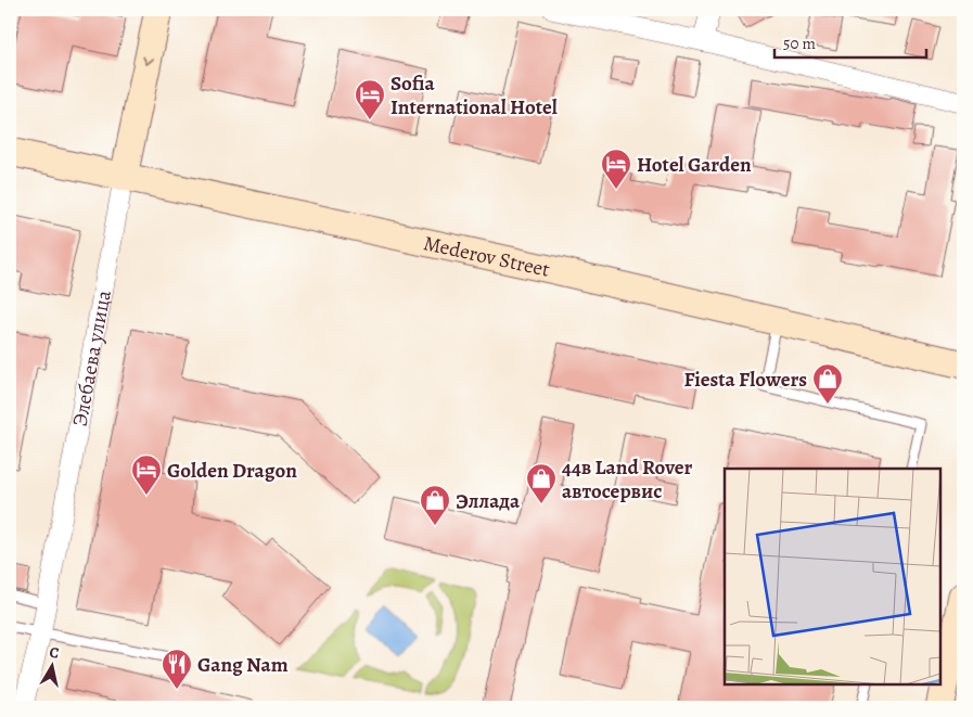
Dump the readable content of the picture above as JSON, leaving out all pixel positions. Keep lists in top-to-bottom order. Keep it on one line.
{"streets":{"main road":["Mederov Street","Элебаева улица"]},"crossings":[["Mederov Street","Элебаева улица"]],"places":{"hotel":["Sofia International Hotel","Hotel Garden","Golden Dragon"],"shop":["Fiesta Flowers","44в Land Rover автосервис","Эллада"],"restaurant":["Gang Nam"]},"scale_bar":"50 m","north":"top"}
